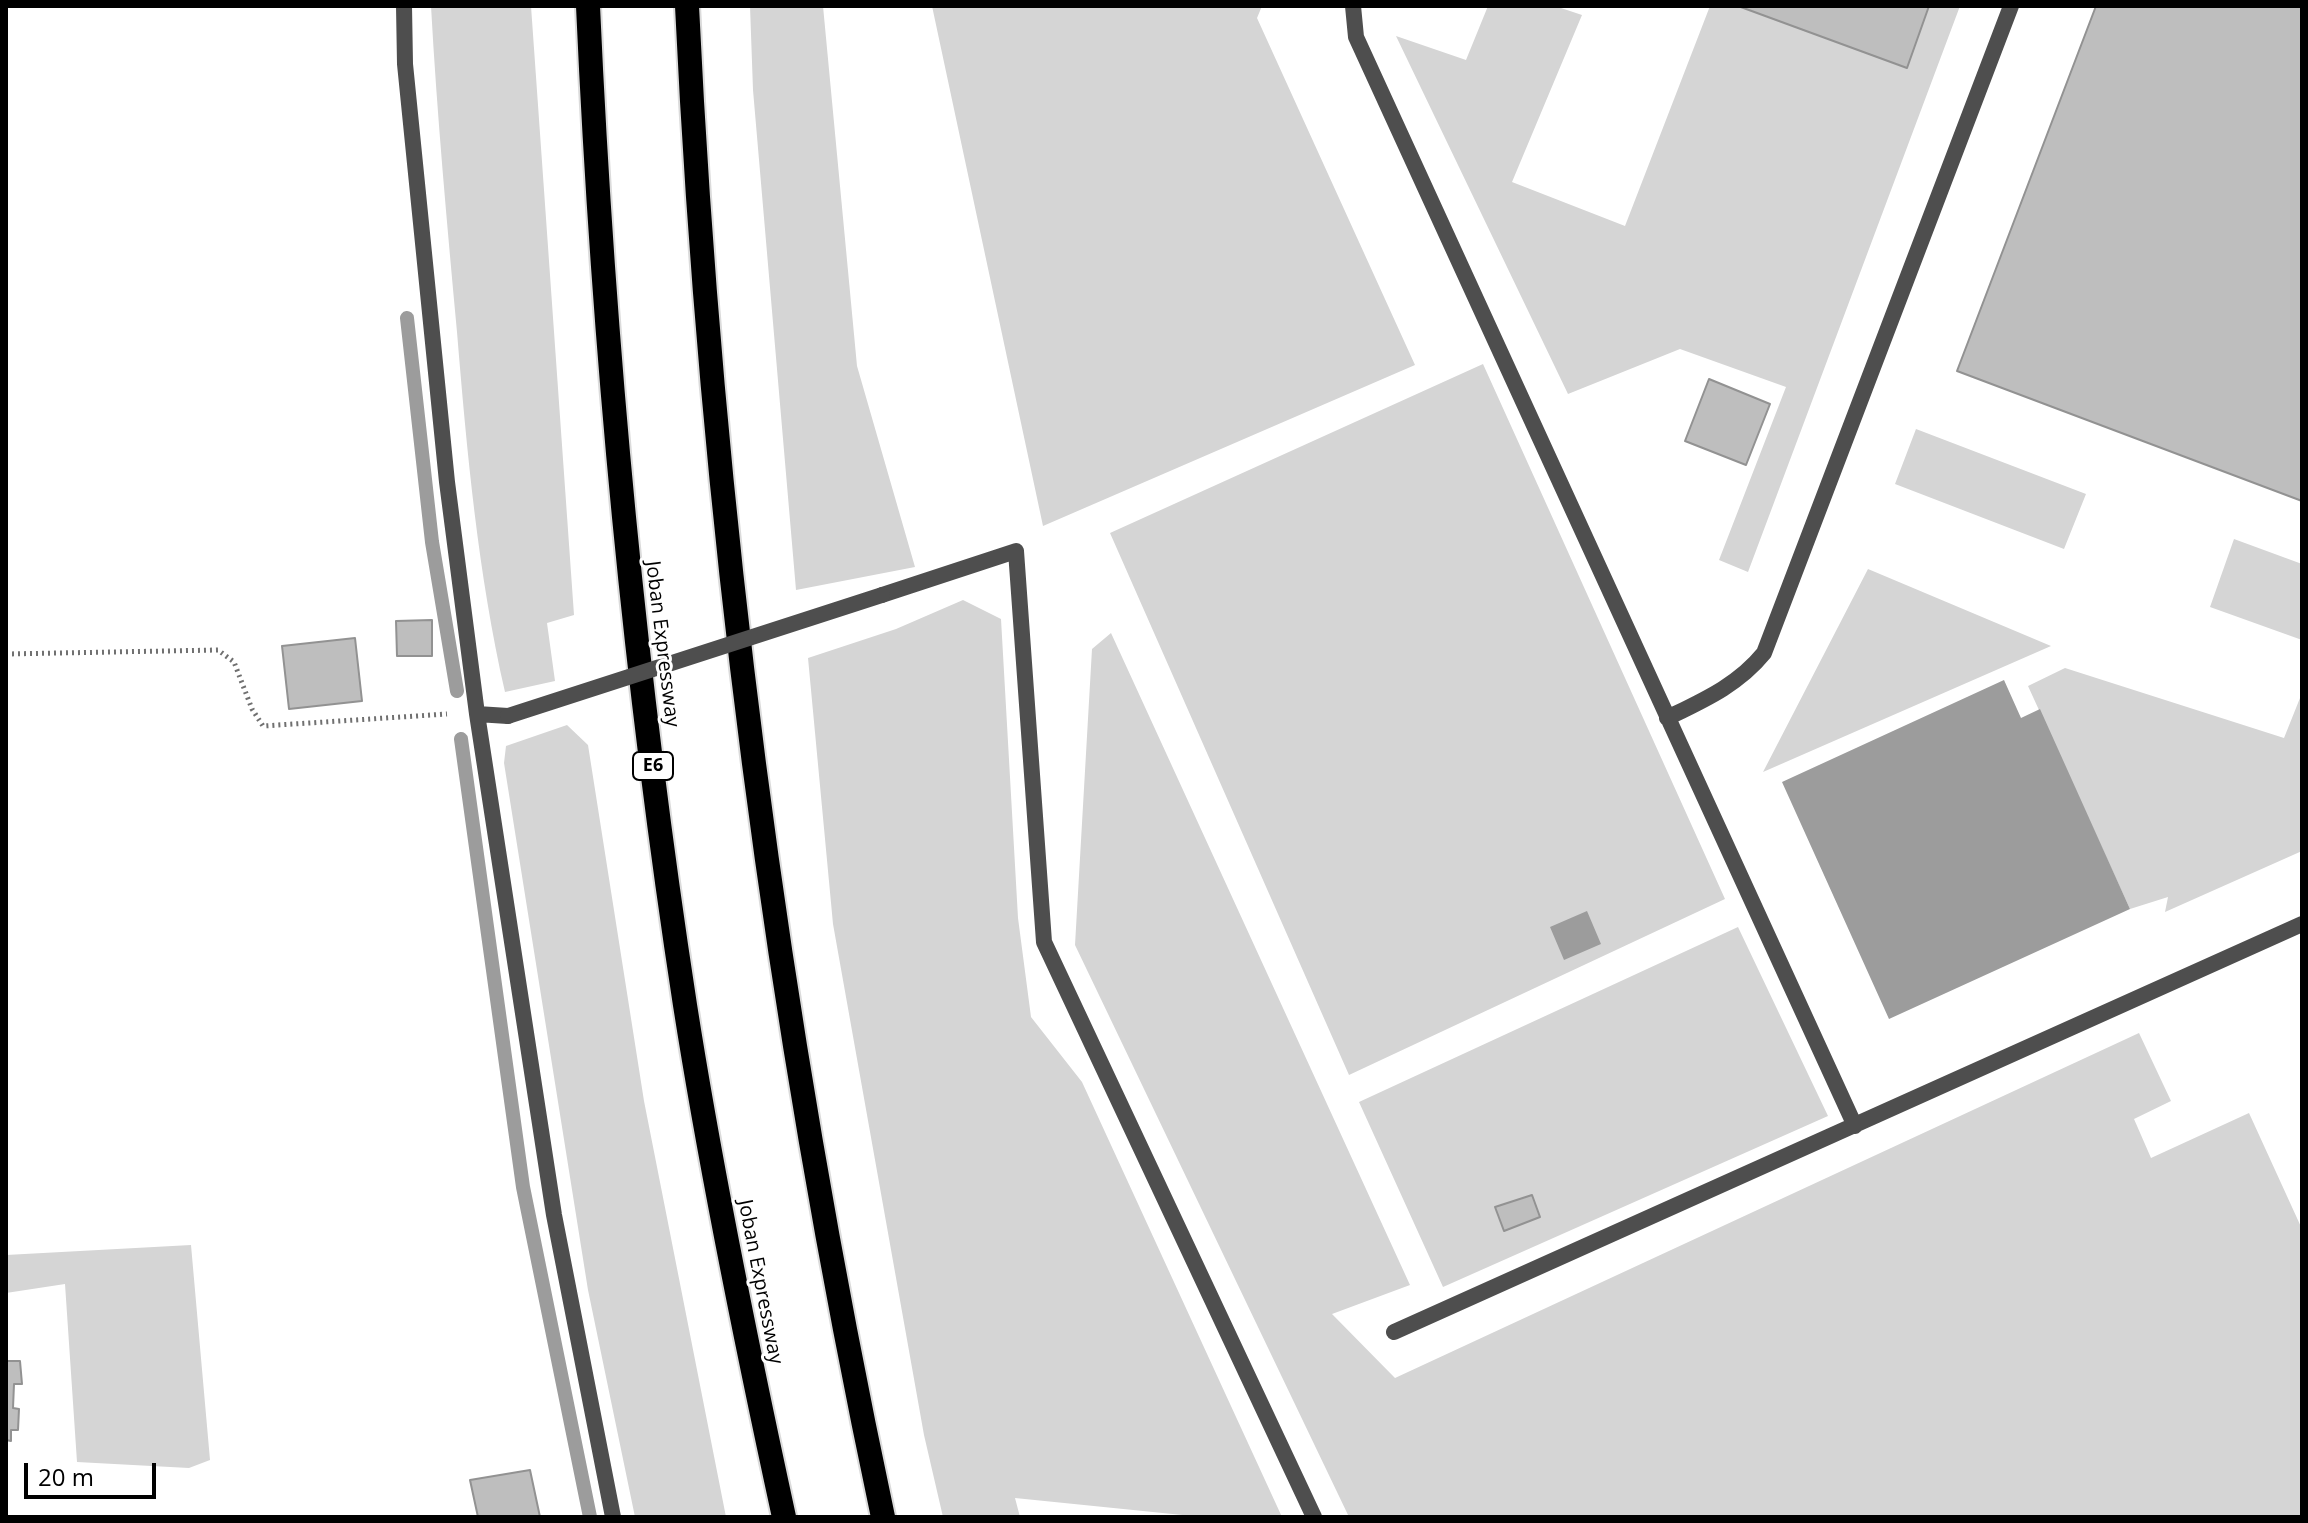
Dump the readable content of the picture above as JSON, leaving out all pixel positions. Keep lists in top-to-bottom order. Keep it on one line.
{"streets":{"highway":["Joban Expressway","E6"]},"scale_bar":"20 m"}
